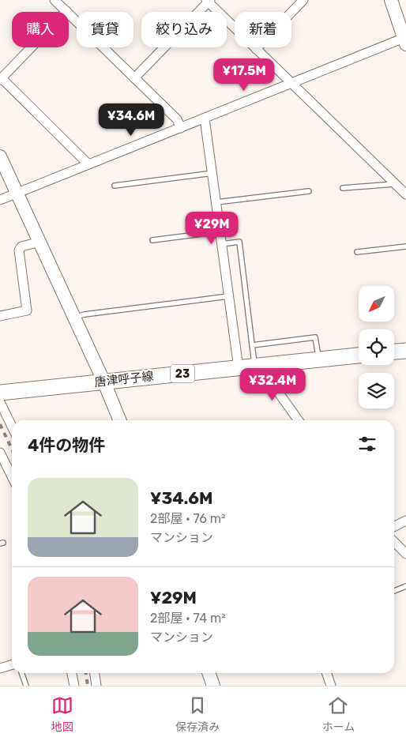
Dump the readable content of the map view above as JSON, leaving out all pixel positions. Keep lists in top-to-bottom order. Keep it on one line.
{"streets":{"main road":["23","唐津呼子線"]},"north":"bottom left","page":{"chip":["購入","賃貸","絞り込み","新着"],"price":["¥17.5M","¥34.6M","¥29M","¥32.4M"],"heading":"4件の物件","list":[{"name":"¥34.6M","note":"2部屋 · 76 m² · マンション"},{"name":"¥29M","note":"2部屋 · 74 m² · マンション"}],"tabs":["地図","保存済み","ホーム"]}}
